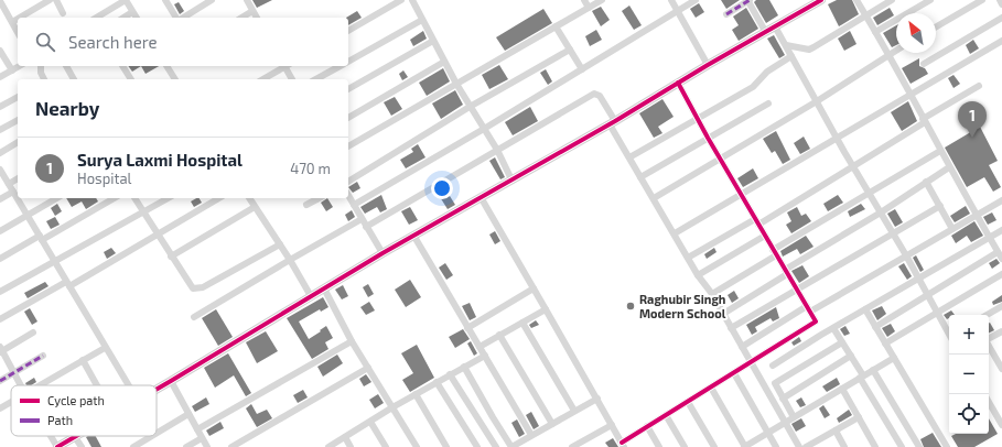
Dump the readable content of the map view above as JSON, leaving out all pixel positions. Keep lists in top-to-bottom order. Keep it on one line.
{"places":["Raghubir Singh Modern School"],"legend":["Cycle path","Path"],"north":"top left","page":{"search":"Search here","heading":"Nearby","pins":"1","list":[{"mark":"1","name":"Surya Laxmi Hospital","note":"Hospital","value":"470 m"}],"map_buttons":["+","−"]}}
